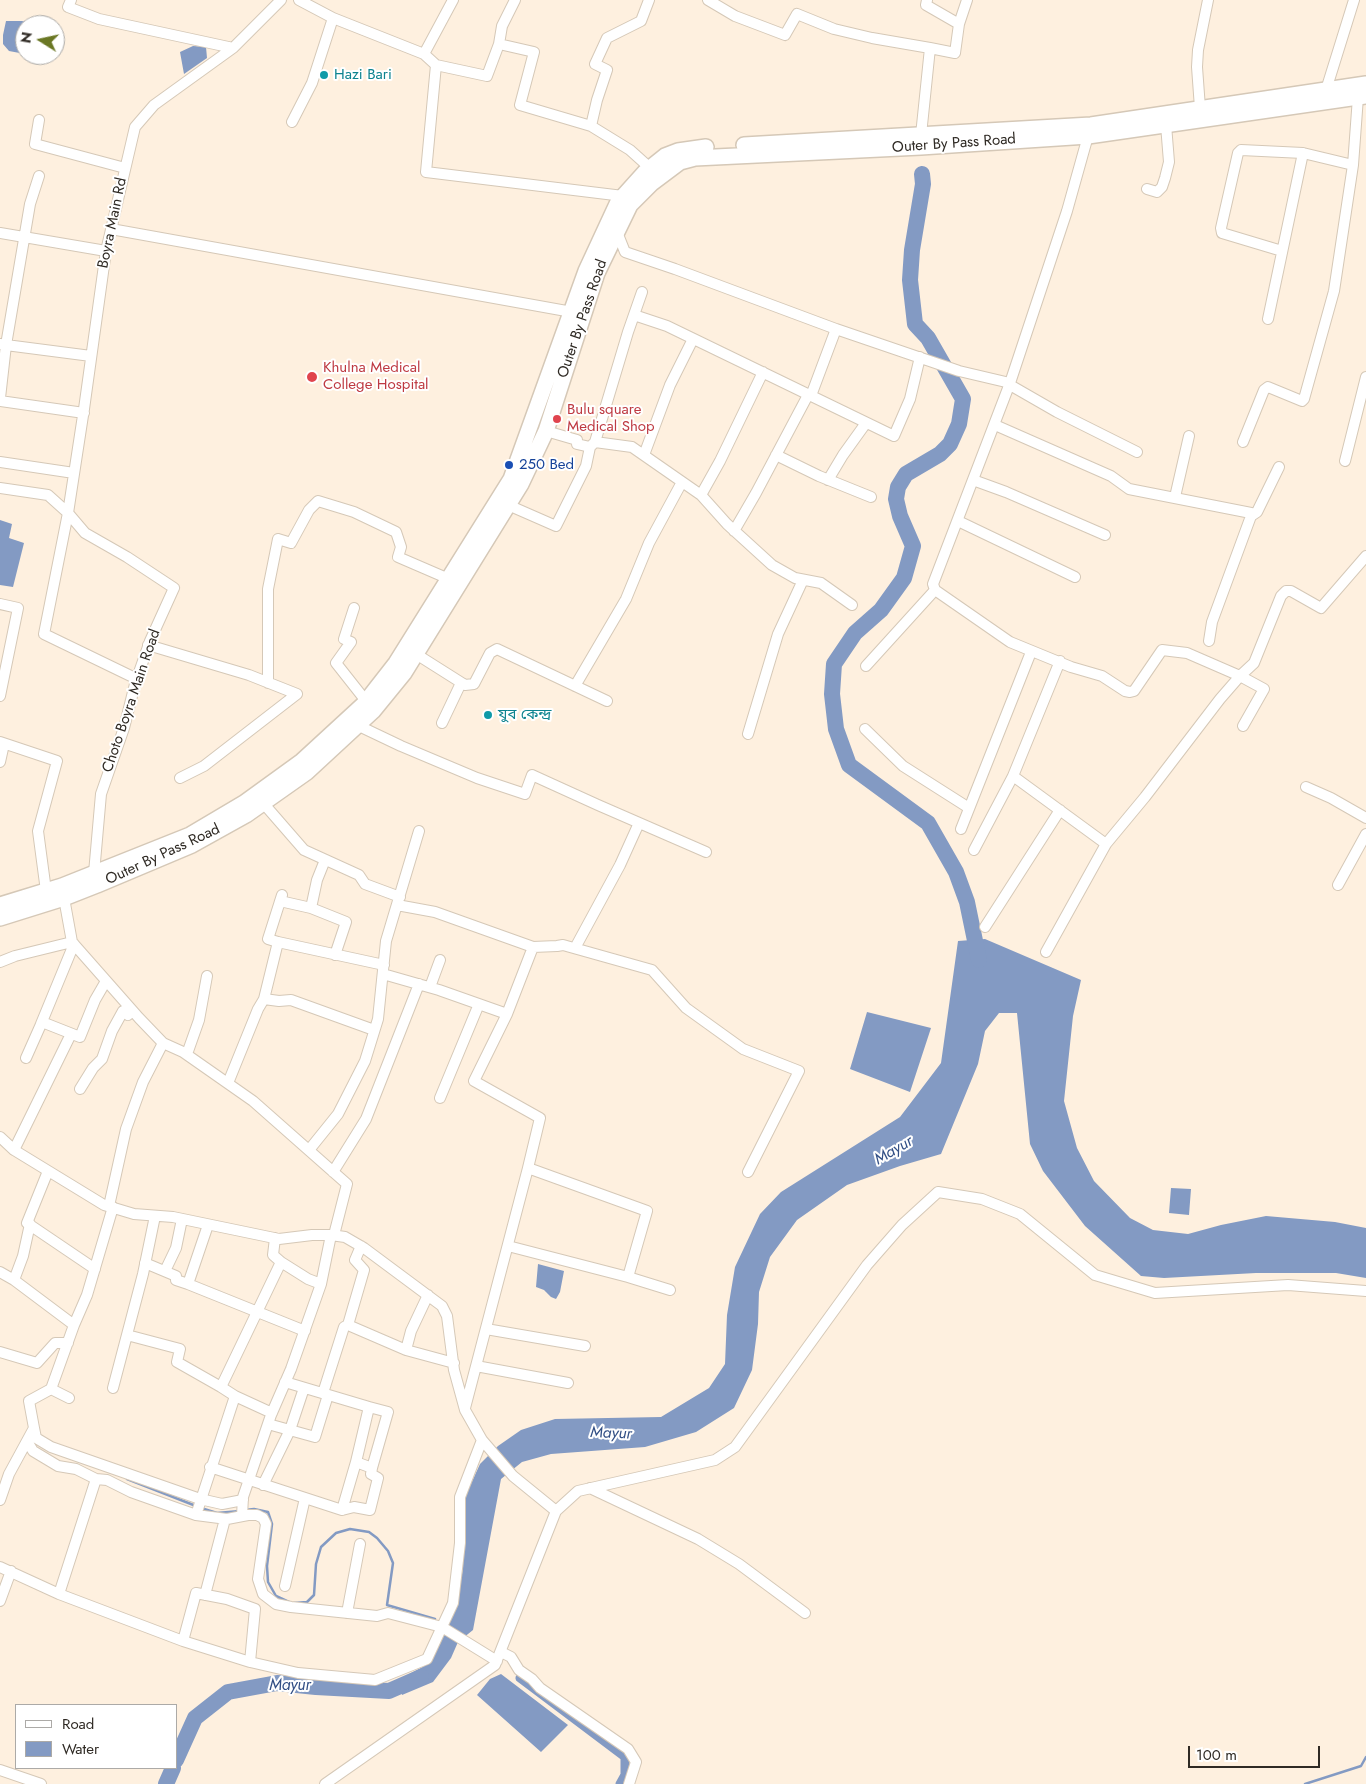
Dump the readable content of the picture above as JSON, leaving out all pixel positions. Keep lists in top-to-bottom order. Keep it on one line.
{"streets":{"main road":["Outer By Pass Road"],"street":["Boyra Main Rd","Choto Boyra Main Road"]},"crossings":[["Outer By Pass Road","Choto Boyra Main Road"],["Boyra Main Rd","Choto Boyra Main Road"]],"water":["Mayur"],"places":["Hazi Bari","Khulna Medical College Hospital","Bulu square Medical Shop","250 Bed","যুব কেন্দ্র"],"legend":["Road","Water"],"scale_bar":"100 m","north":"left"}
